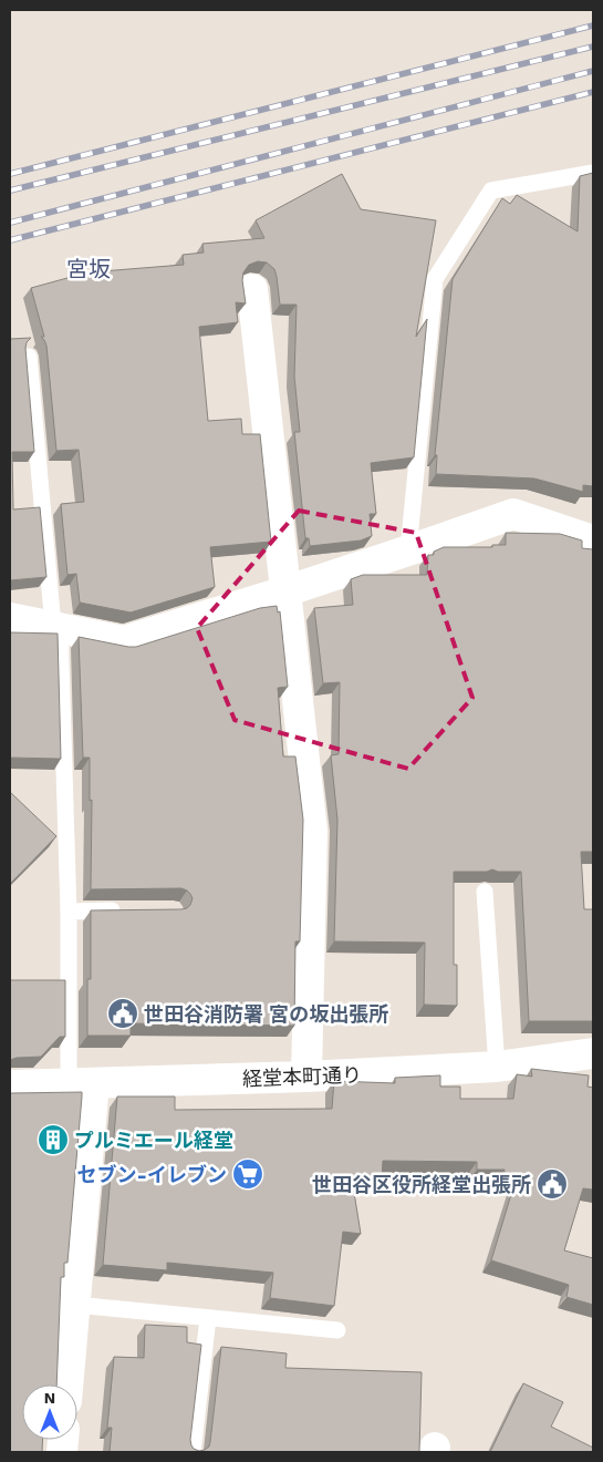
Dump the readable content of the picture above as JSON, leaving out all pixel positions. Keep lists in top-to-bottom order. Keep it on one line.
{"streets":{"street":["経堂本町通り"]},"districts":["宮坂"],"places":{"public building":["世田谷消防署 宮の坂出張所","世田谷区役所経堂出張所"],"building":["プルミエール経堂"],"supermarket":["セブン-イレブン"]},"north":"top"}
